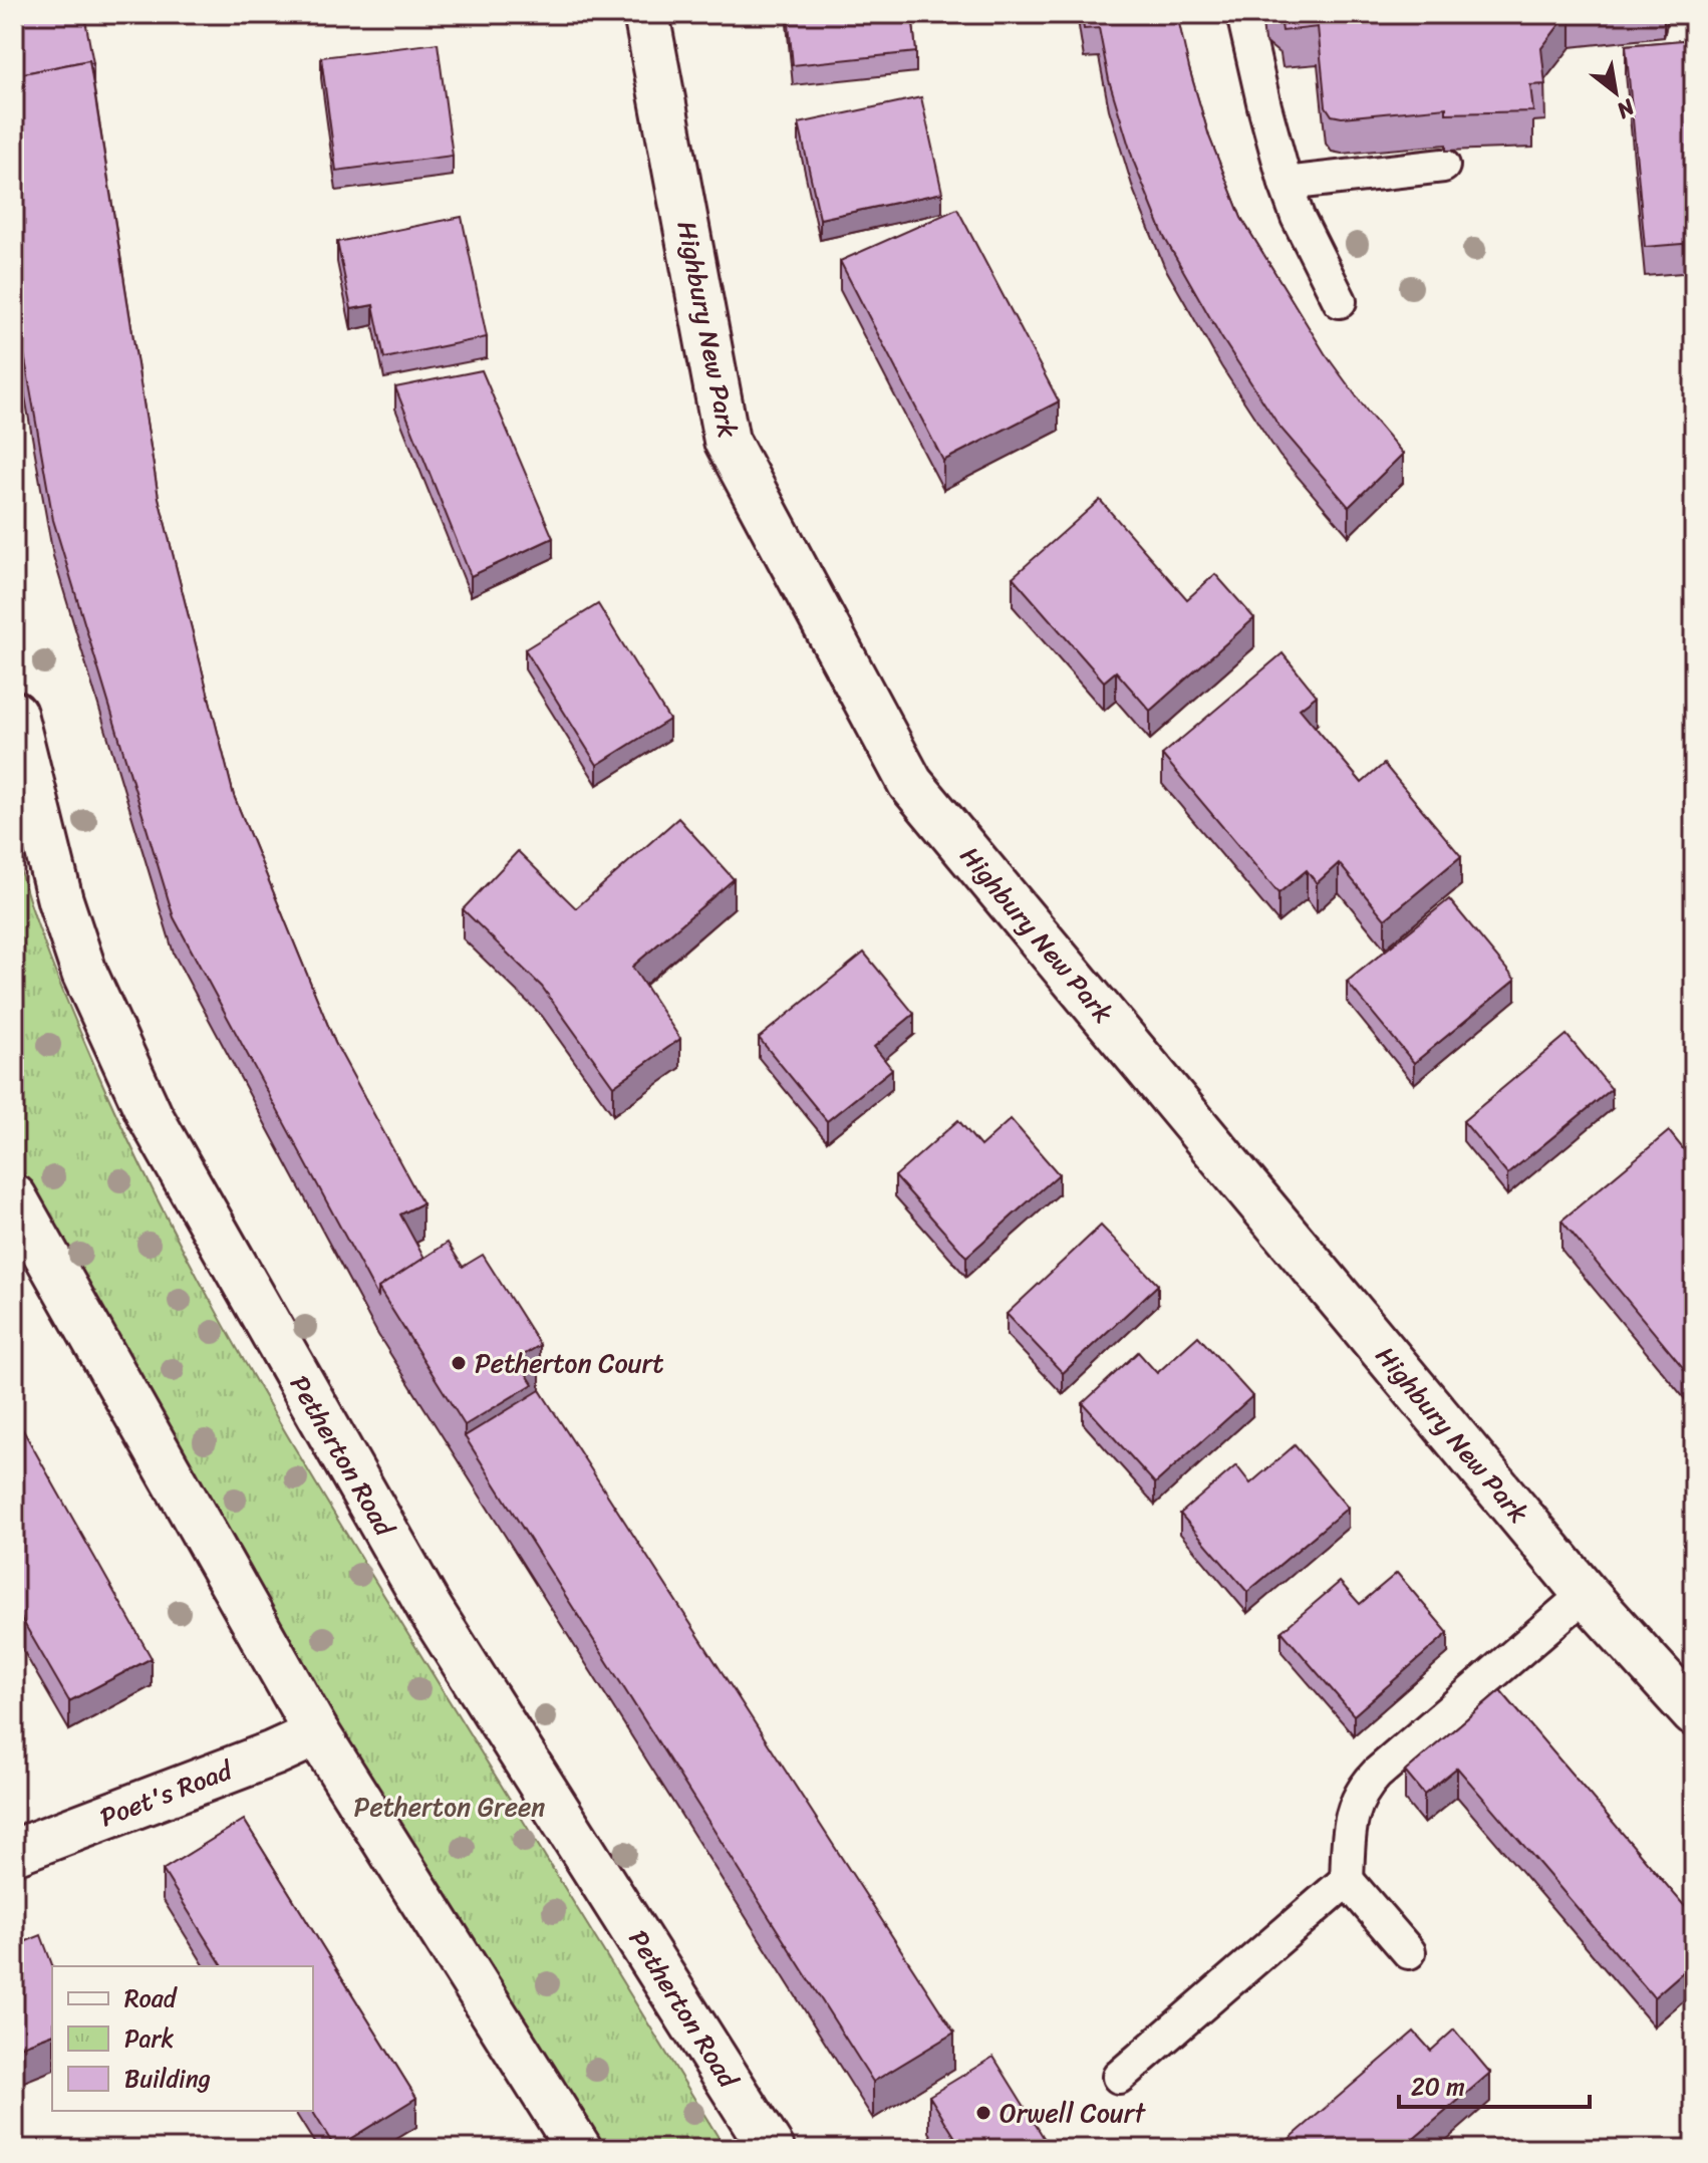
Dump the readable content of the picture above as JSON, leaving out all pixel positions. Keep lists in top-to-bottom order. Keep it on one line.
{"streets":{"street":["Highbury New Park","Petherton Road","Poet's Road"]},"parks":["Petherton Green"],"places":["Petherton Court","Orwell Court"],"legend":["Road","Park","Building"],"scale_bar":"20 m","north":"bottom right"}
